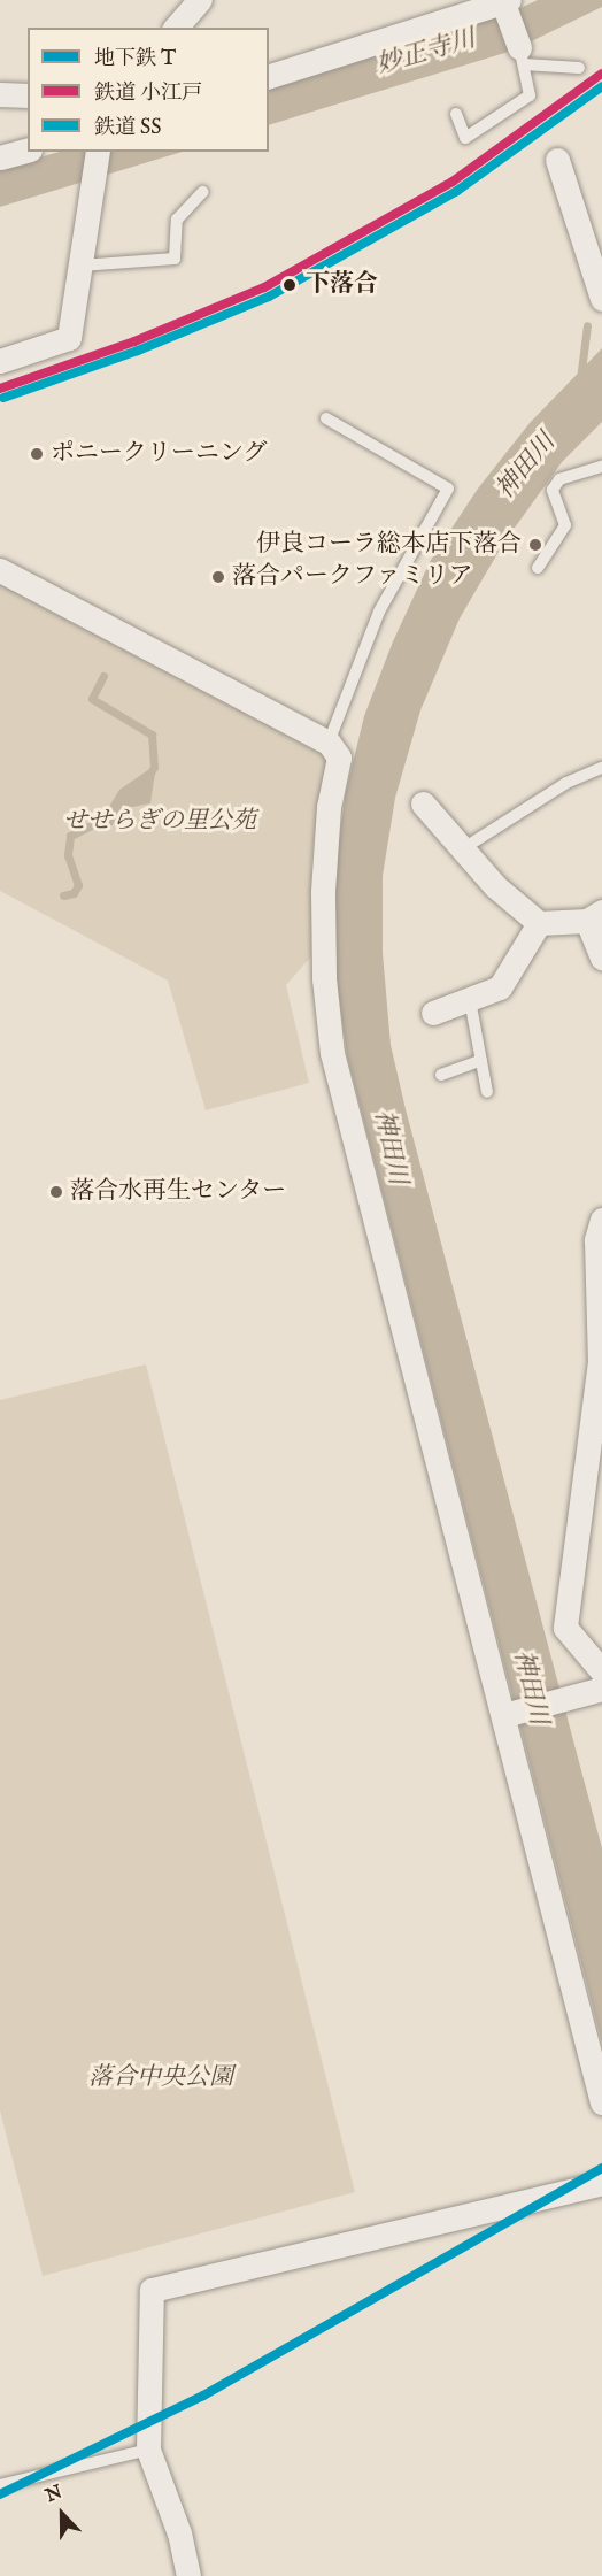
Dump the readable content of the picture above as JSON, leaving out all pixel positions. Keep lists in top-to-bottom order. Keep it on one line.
{"water":["妙正寺川","神田川"],"parks":["せせらぎの里公苑","落合中央公園"],"places":["下落合","ポニークリーニング","伊良コーラ総本店下落合","落合パークファミリア","落合水再生センター"],"lines":["rail line 小江戸","rail line SS","metro line T"],"legend":["地下鉄 T","鉄道 小江戸","鉄道 SS"],"north":"top"}
